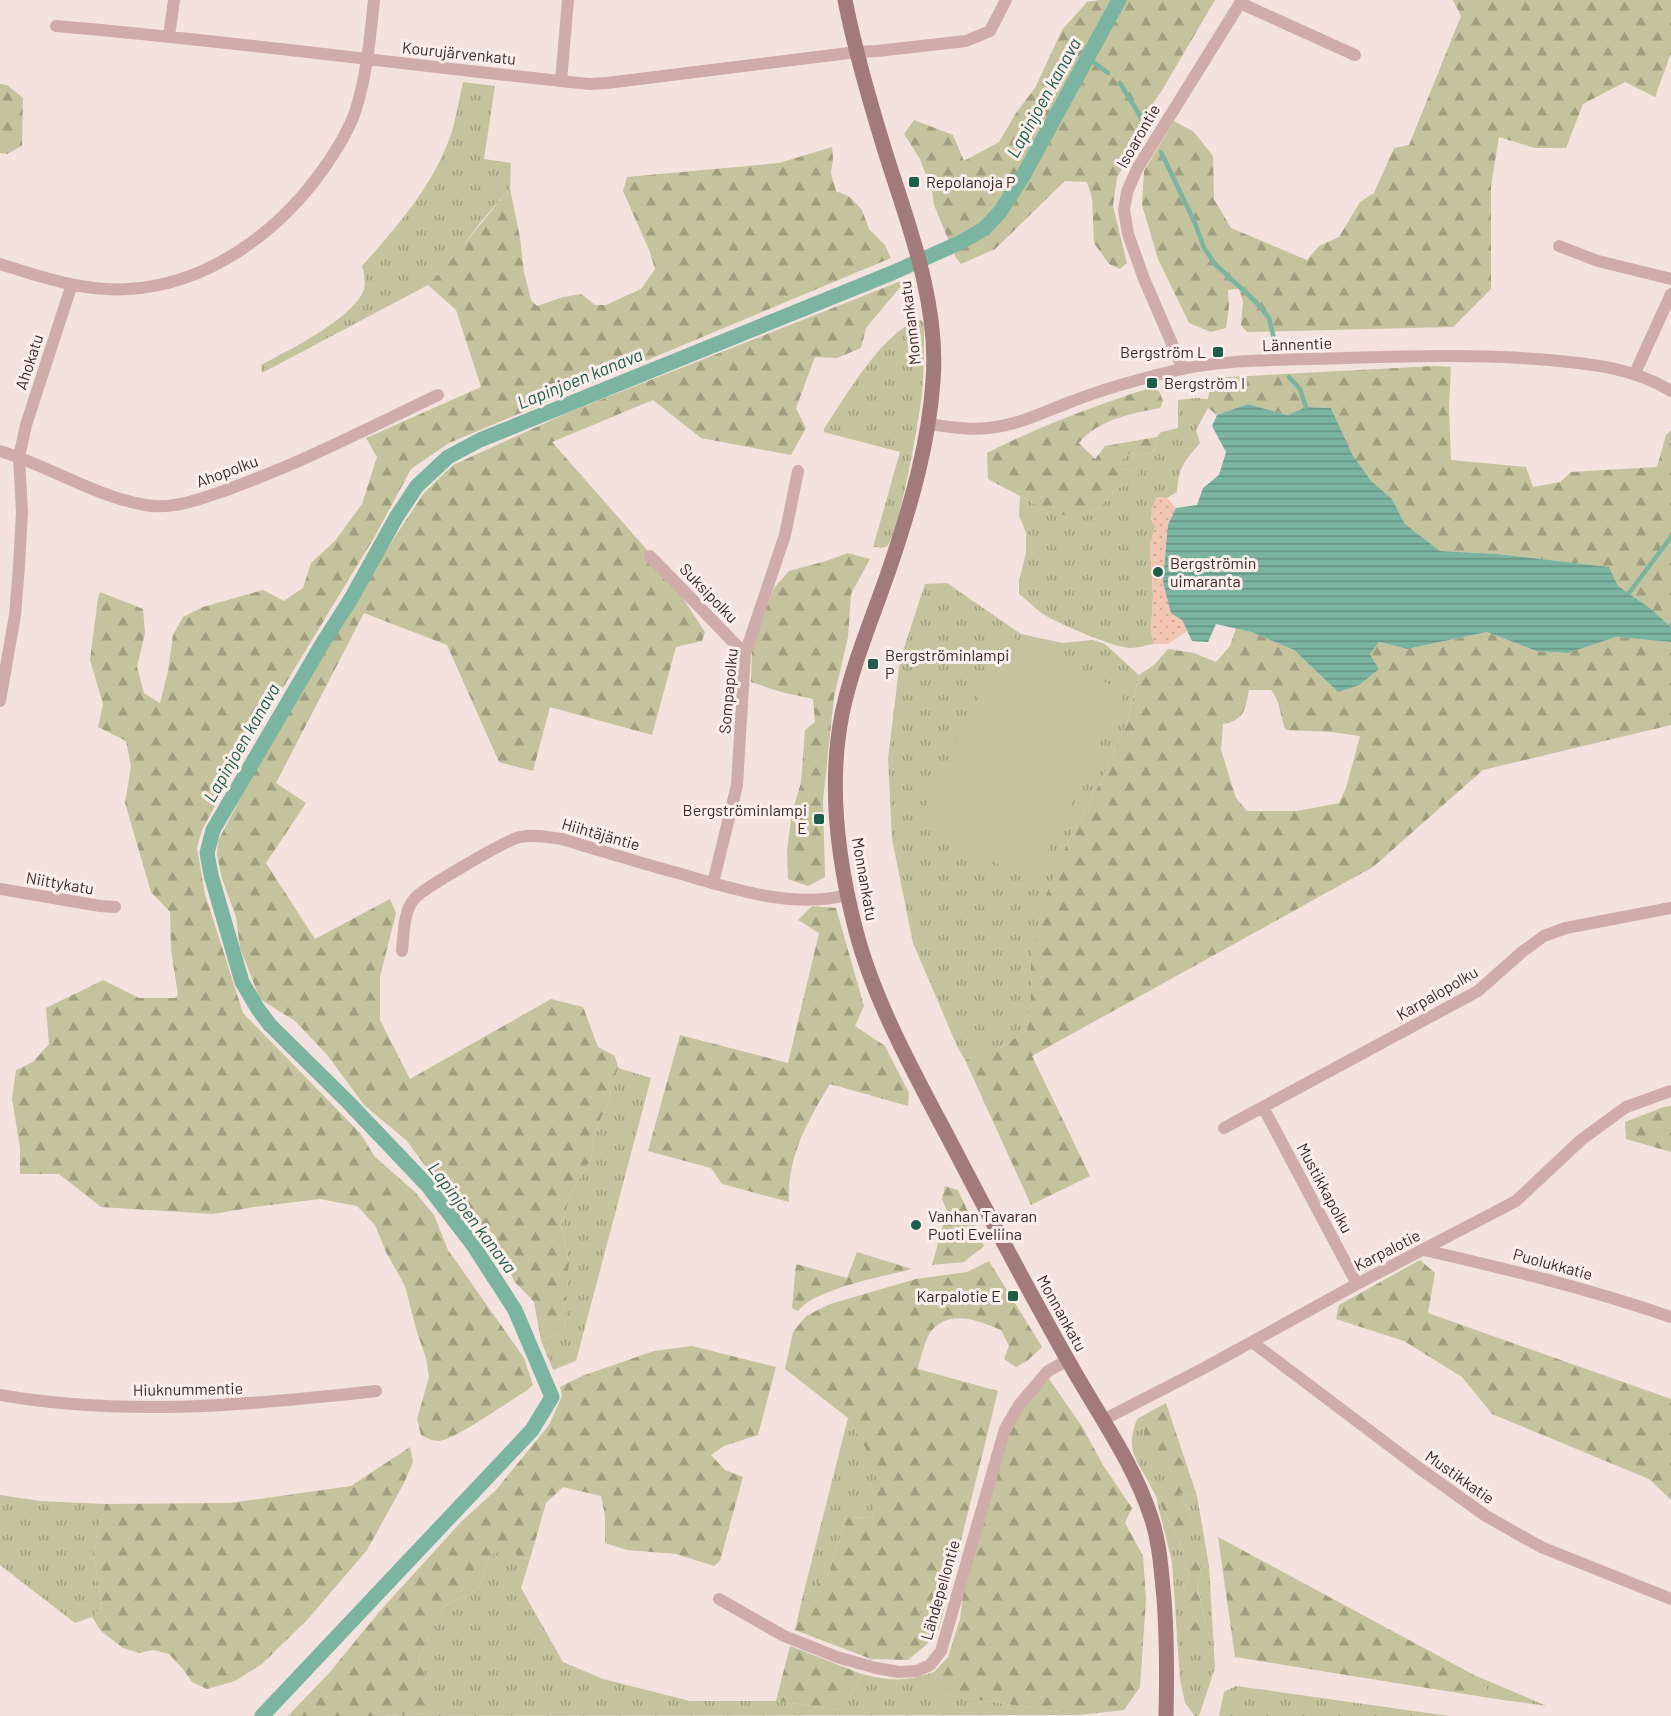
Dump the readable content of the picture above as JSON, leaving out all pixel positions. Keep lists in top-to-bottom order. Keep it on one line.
{"streets":{"main road":["Monnankatu"],"street":["Kourujärvenkatu","Isoarontie","Lännentie","Ahokatu","Ahopolku","Suksipolku","Sompapolku","Hiihtäjäntie","Niittykatu","Karpalopolku","Mustikkapolku","Karpalotie","Puolukkatie","Hiuknummentie","Mustikkatie","Lähdepellontie"]},"crossings":[["Kourujärvenkatu","Monnankatu"],["Isoarontie","Lännentie"],["Monnankatu","Lännentie"],["Monnankatu","Hiihtäjäntie"],["Monnankatu","Karpalotie"],["Monnankatu","Lähdepellontie"],["Ahokatu","Ahopolku"],["Suksipolku","Sompapolku"],["Sompapolku","Hiihtäjäntie"],["Karpalopolku","Mustikkapolku"],["Mustikkapolku","Karpalotie"],["Karpalotie","Puolukkatie"],["Karpalotie","Mustikkatie"]],"water":["Lapinjoen kanava"],"places":{"transit":["Repolanoja P","Bergström L","Bergström I","Bergströminlampi P","Bergströminlampi E","Karpalotie E"],"other":["Bergströmin uimaranta","Vanhan Tavaran Puoti Eveliina"]}}
